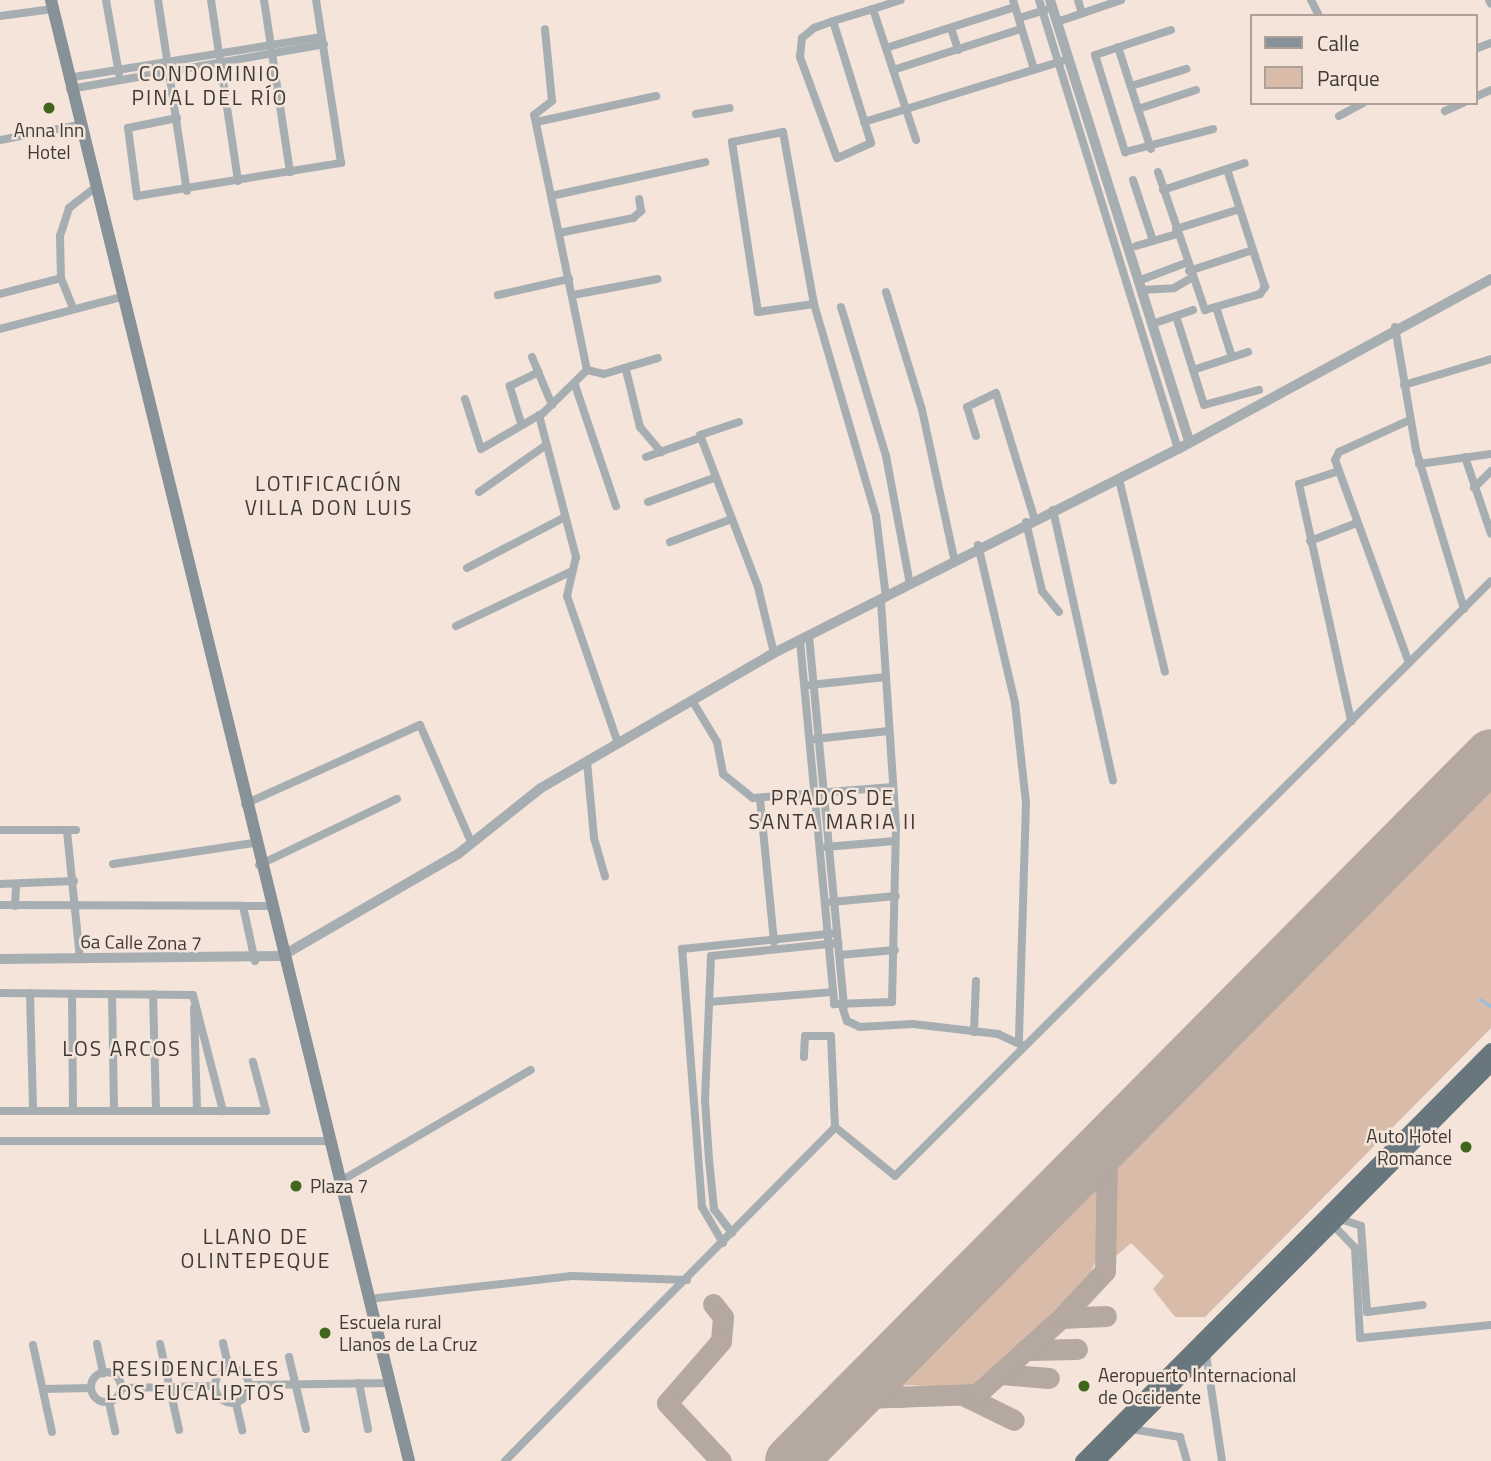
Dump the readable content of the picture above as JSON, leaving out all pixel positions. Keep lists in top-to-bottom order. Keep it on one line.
{"streets":{"street":["6a Calle Zona 7"]},"districts":["CONDOMINIO PINAL DEL RÍO","LOTIFICACIÓN VILLA DON LUIS","PRADOS DE SANTA MARIA II","LOS ARCOS","LLANO DE OLINTEPEQUE","RESIDENCIALES LOS EUCALIPTOS"],"places":["Anna Inn Hotel","Auto Hotel Romance","Plaza 7","Escuela rural Llanos de La Cruz","Aeropuerto Internacional de Occidente"],"legend":["Calle","Parque"]}
